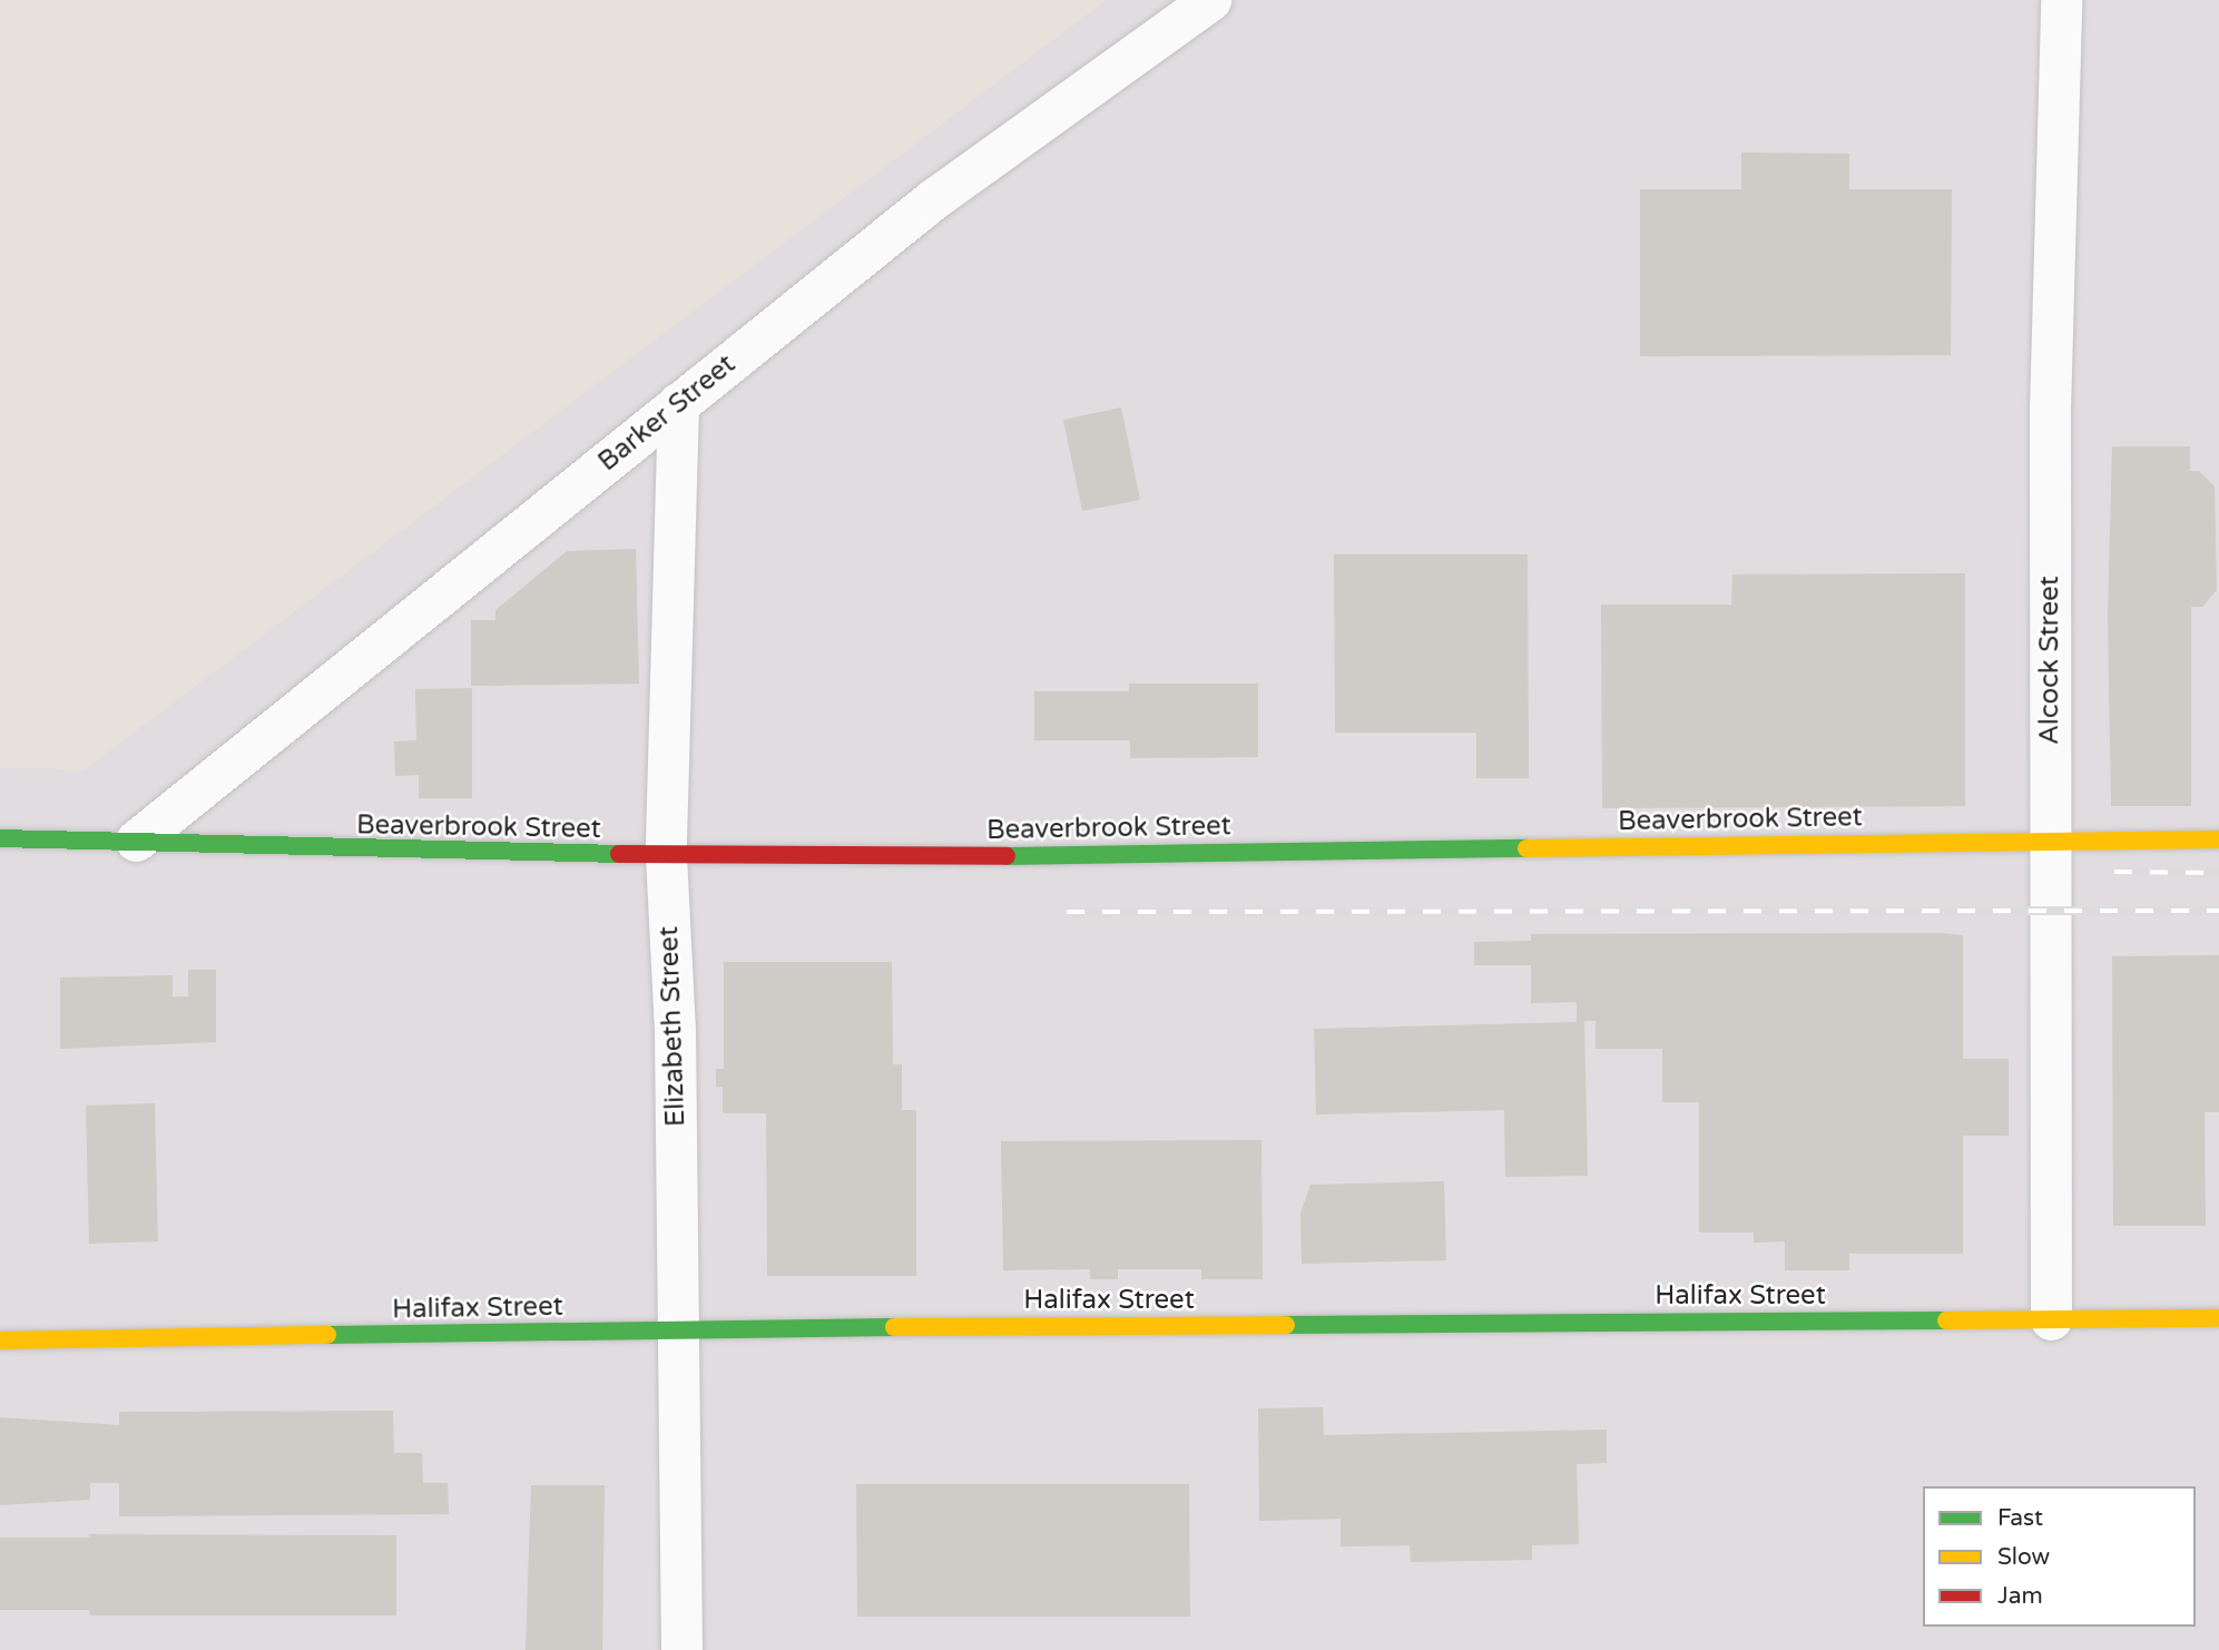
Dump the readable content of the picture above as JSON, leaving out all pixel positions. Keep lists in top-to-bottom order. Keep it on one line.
{"streets":{"street":["Barker Street","Alcock Street","Beaverbrook Street","Elizabeth Street","Halifax Street"]},"crossings":[["Barker Street","Beaverbrook Street"],["Barker Street","Elizabeth Street"],["Alcock Street","Beaverbrook Street"],["Alcock Street","Halifax Street"],["Beaverbrook Street","Elizabeth Street"],["Elizabeth Street","Halifax Street"]],"legend":["Fast","Slow","Jam"]}
